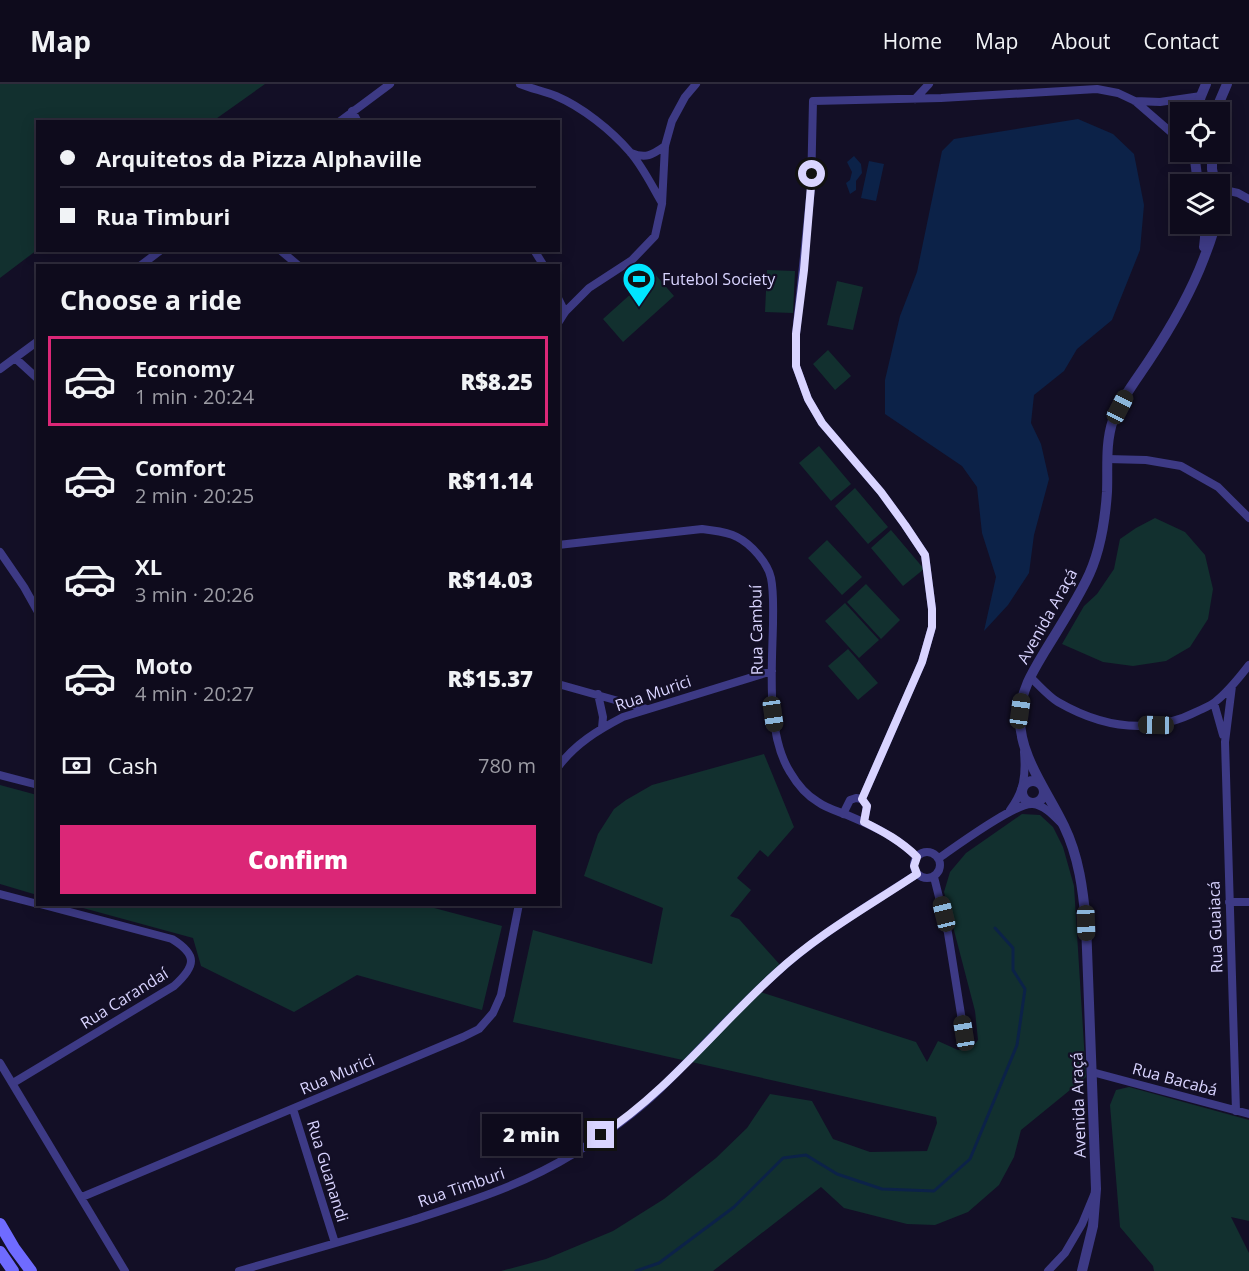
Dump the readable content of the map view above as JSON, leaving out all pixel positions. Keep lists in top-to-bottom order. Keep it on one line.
{"streets":{"street":["Avenida Araçá","Rua Cambuí","Rua Murici","Rua Guaiacá","Rua Carandaí","Rua Bacabá","Rua Guanandi","Rua Timburi"]},"crossings":[["Avenida Araçá","Rua Bacabá"],["Rua Cambuí","Rua Murici"],["Rua Murici","Rua Guanandi"],["Rua Guaiacá","Rua Bacabá"],["Rua Guanandi","Rua Timburi"]],"places":{"sports":["Futebol Society"]},"page":{"header":"Map","nav":["Home","Map","About","Contact"],"banner":["Arquitetos da Pizza Alphaville","Rua Timburi"],"heading":"Choose a ride","list":[{"name":"Economy","note":"1 min · 20:24","value":"R$8.25"},{"name":"Comfort","note":"2 min · 20:25","value":"R$11.14"},{"name":"XL","note":"3 min · 20:26","value":"R$14.03"},{"name":"Moto","note":"4 min · 20:27","value":"R$15.37"}],"pay":["Cash","780 m"],"buttons":"Confirm","bubble":"2 min"}}
